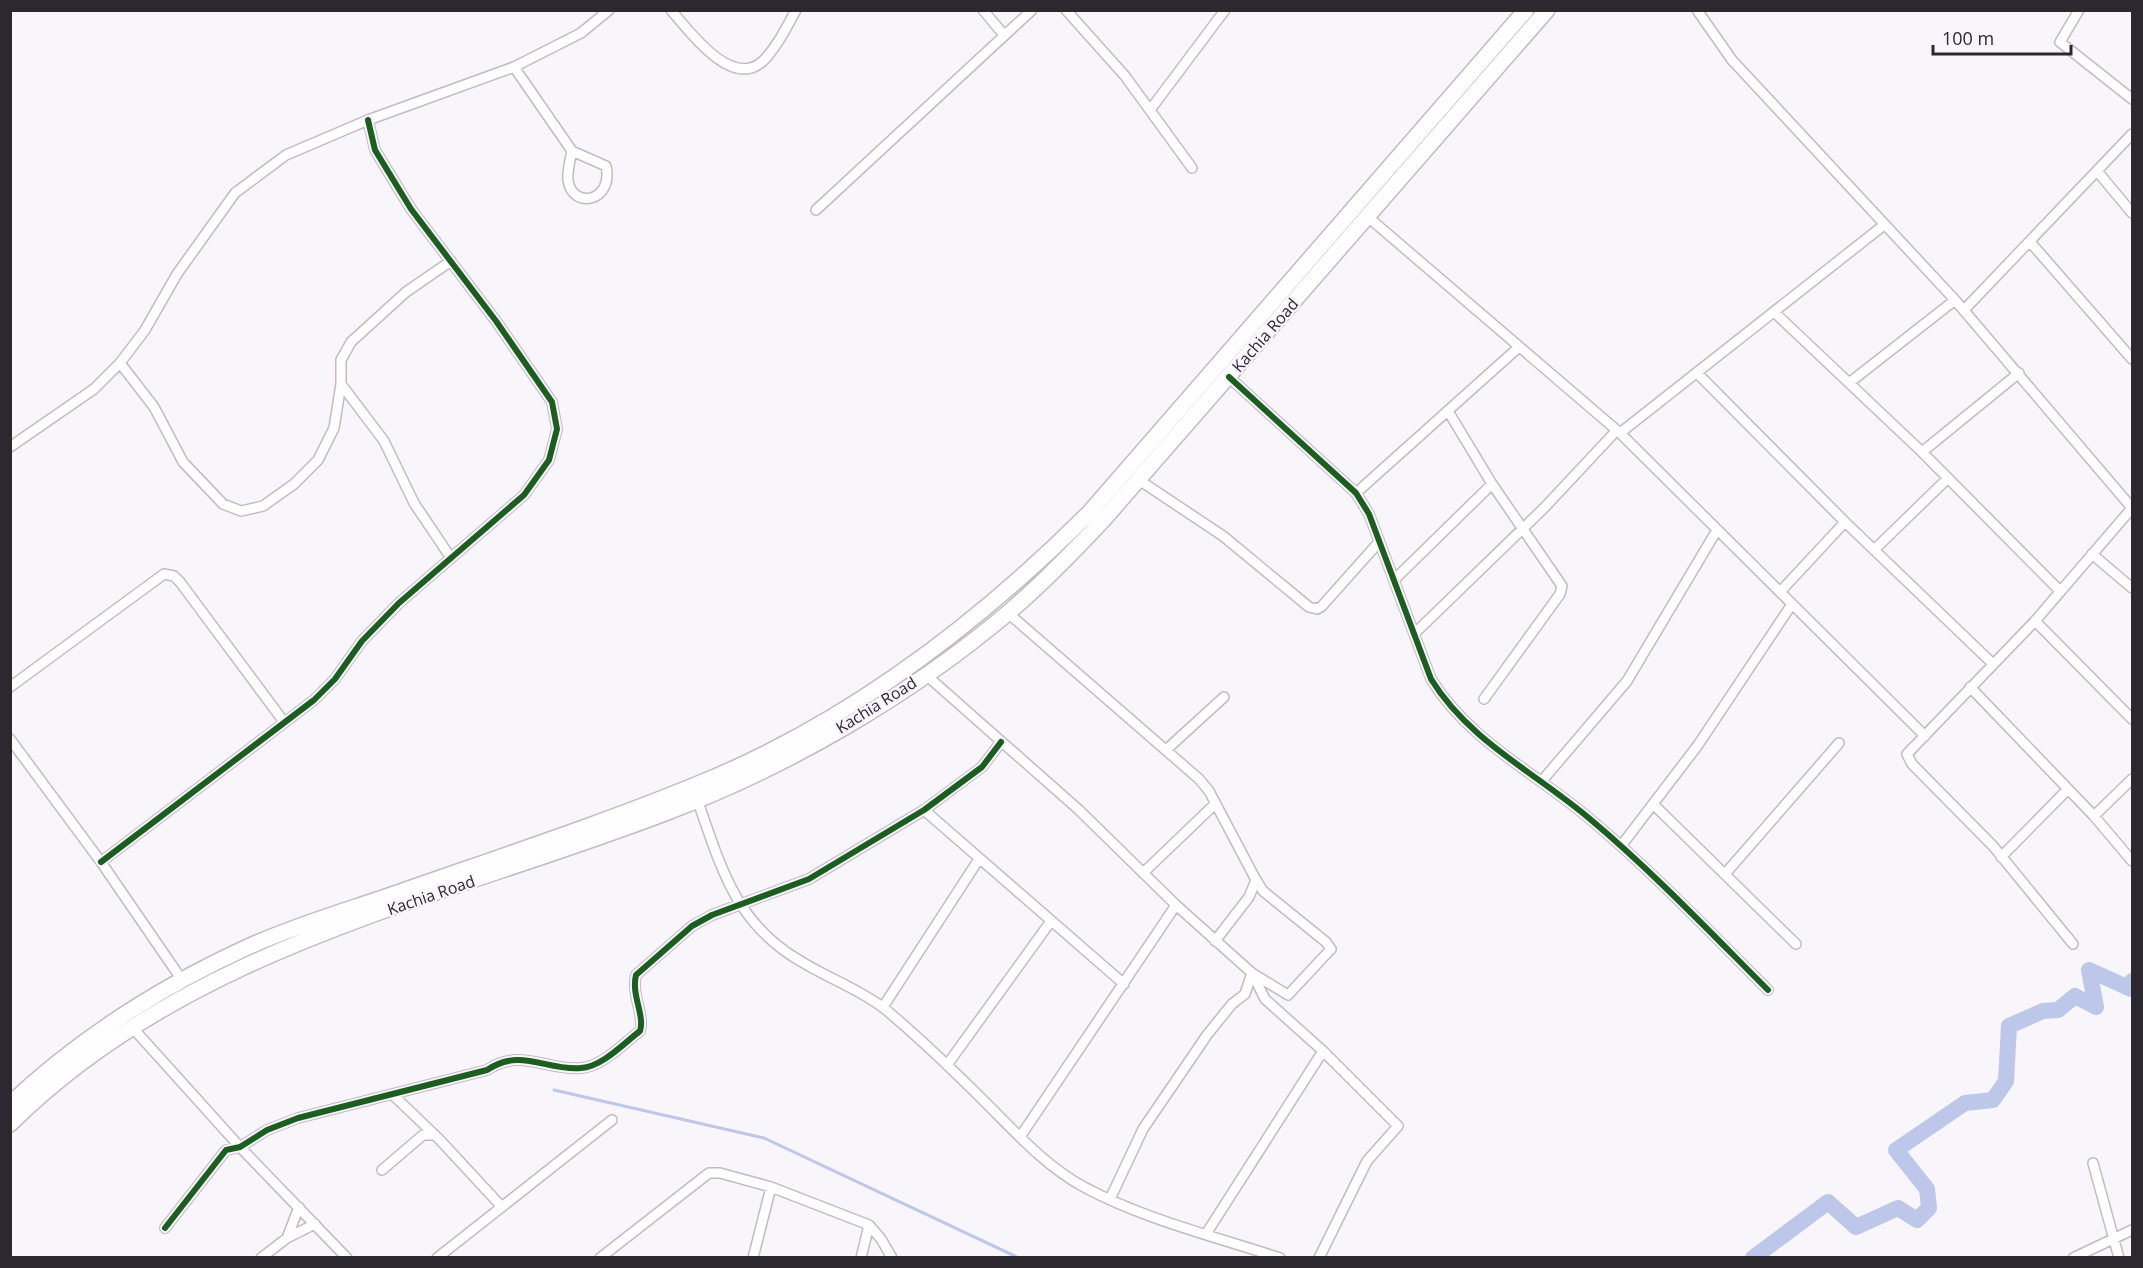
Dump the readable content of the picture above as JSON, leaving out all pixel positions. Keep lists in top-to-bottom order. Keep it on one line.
{"streets":{"highway":["Kachia Road"]},"scale_bar":"100 m"}
